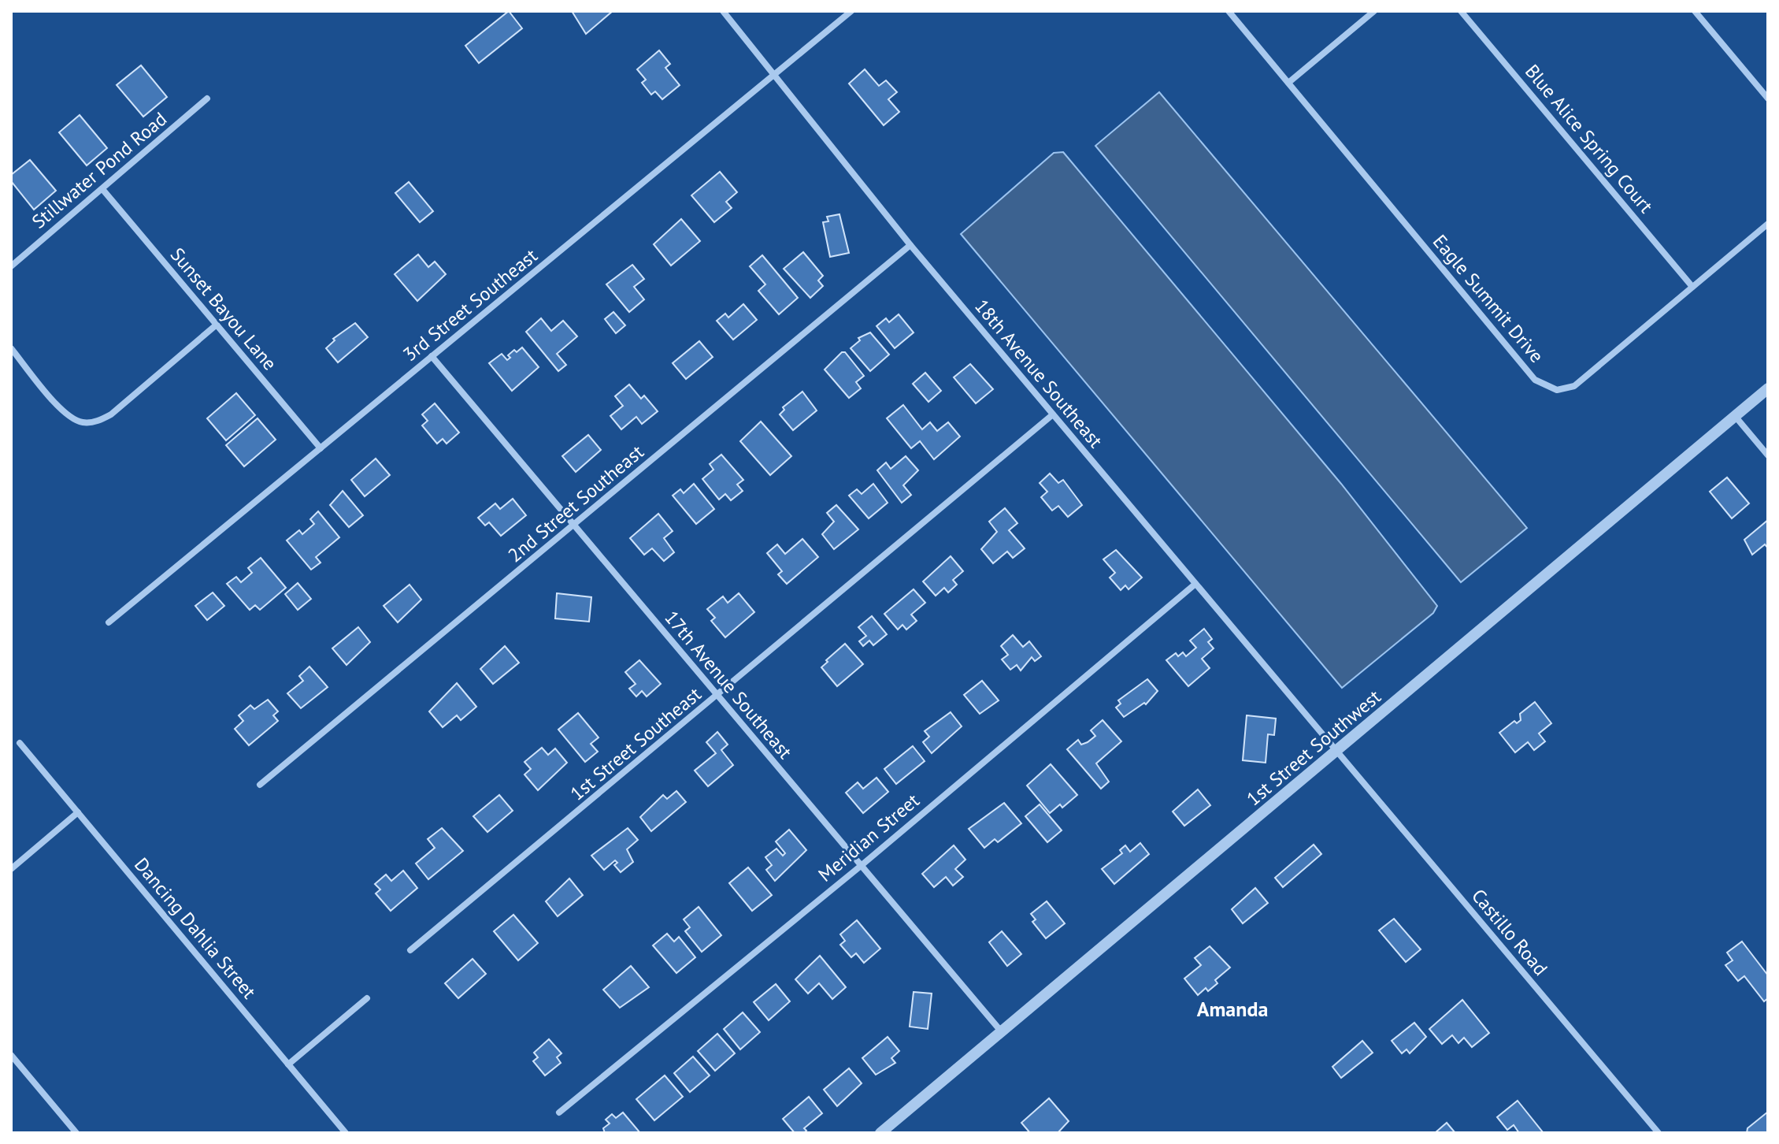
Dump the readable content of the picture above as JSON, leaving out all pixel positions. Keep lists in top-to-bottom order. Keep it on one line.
{"streets":{"street":["Blue Alice Spring Court","Stillwater Pond Road","Eagle Summit Drive","3rd Street Southeast","Sunset Bayou Lane","18th Avenue Southeast","2nd Street Southeast","17th Avenue Southeast","1st Street Southeast","1st Street Southwest","Meridian Street","Dancing Dahlia Street","Castillo Road"]},"crossings":[["Blue Alice Spring Court","Eagle Summit Drive"],["Stillwater Pond Road","Sunset Bayou Lane"],["3rd Street Southeast","Sunset Bayou Lane"],["3rd Street Southeast","18th Avenue Southeast"],["3rd Street Southeast","17th Avenue Southeast"],["18th Avenue Southeast","2nd Street Southeast"],["18th Avenue Southeast","1st Street Southeast"],["18th Avenue Southeast","1st Street Southwest"],["18th Avenue Southeast","Meridian Street"],["18th Avenue Southeast","Castillo Road"],["2nd Street Southeast","17th Avenue Southeast"],["17th Avenue Southeast","1st Street Southeast"],["17th Avenue Southeast","1st Street Southwest"],["17th Avenue Southeast","Meridian Street"],["1st Street Southwest","Castillo Road"]],"districts":["Amanda"]}
